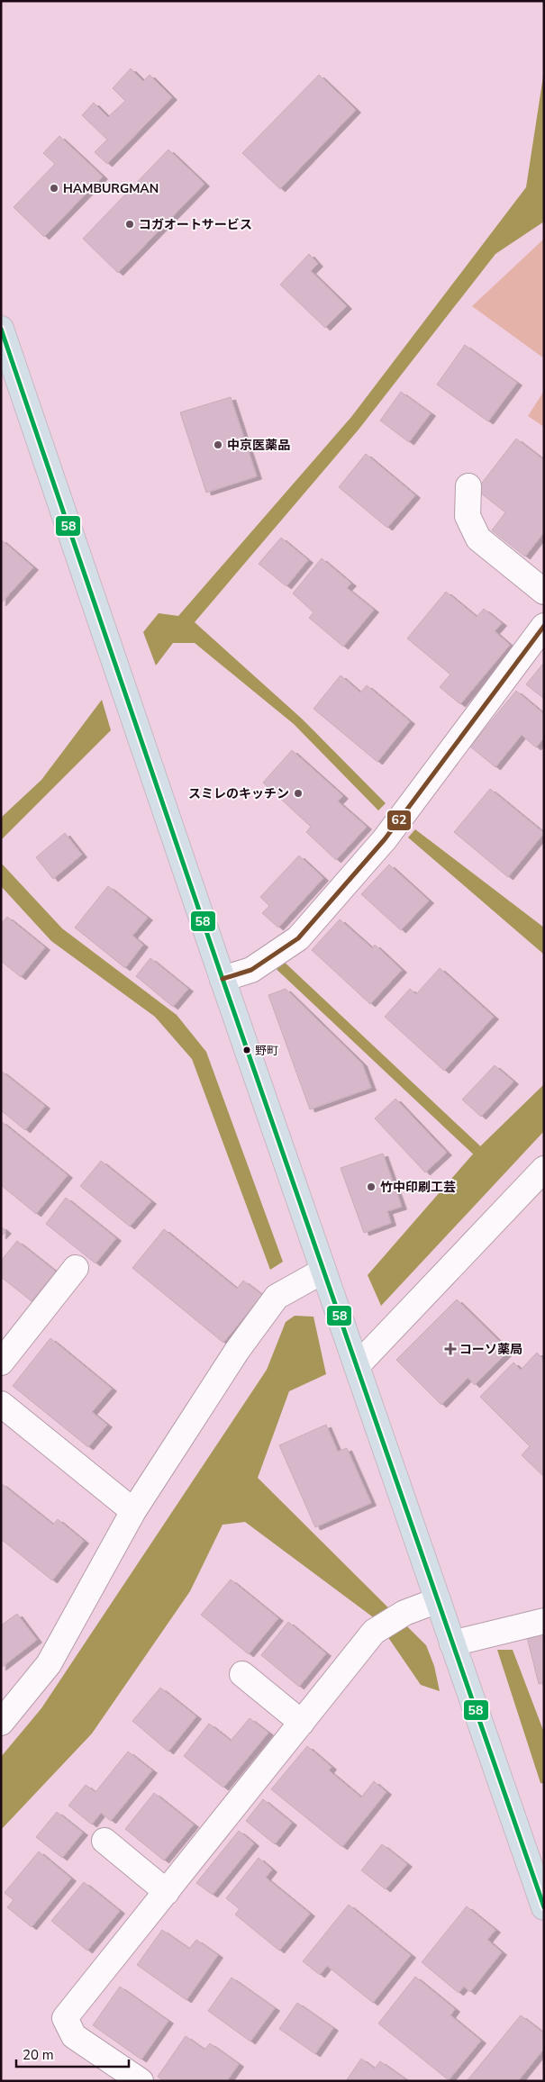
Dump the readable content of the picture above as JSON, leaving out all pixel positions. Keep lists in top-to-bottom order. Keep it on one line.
{"places":{"other":["HAMBURGMAN","コガオートサービス","中京医薬品","スミレのキッチン","野町","竹中印刷工芸"],"health":["コーソ薬局"]},"lines":["transit line 58","transit line 62"],"scale_bar":"20 m"}
